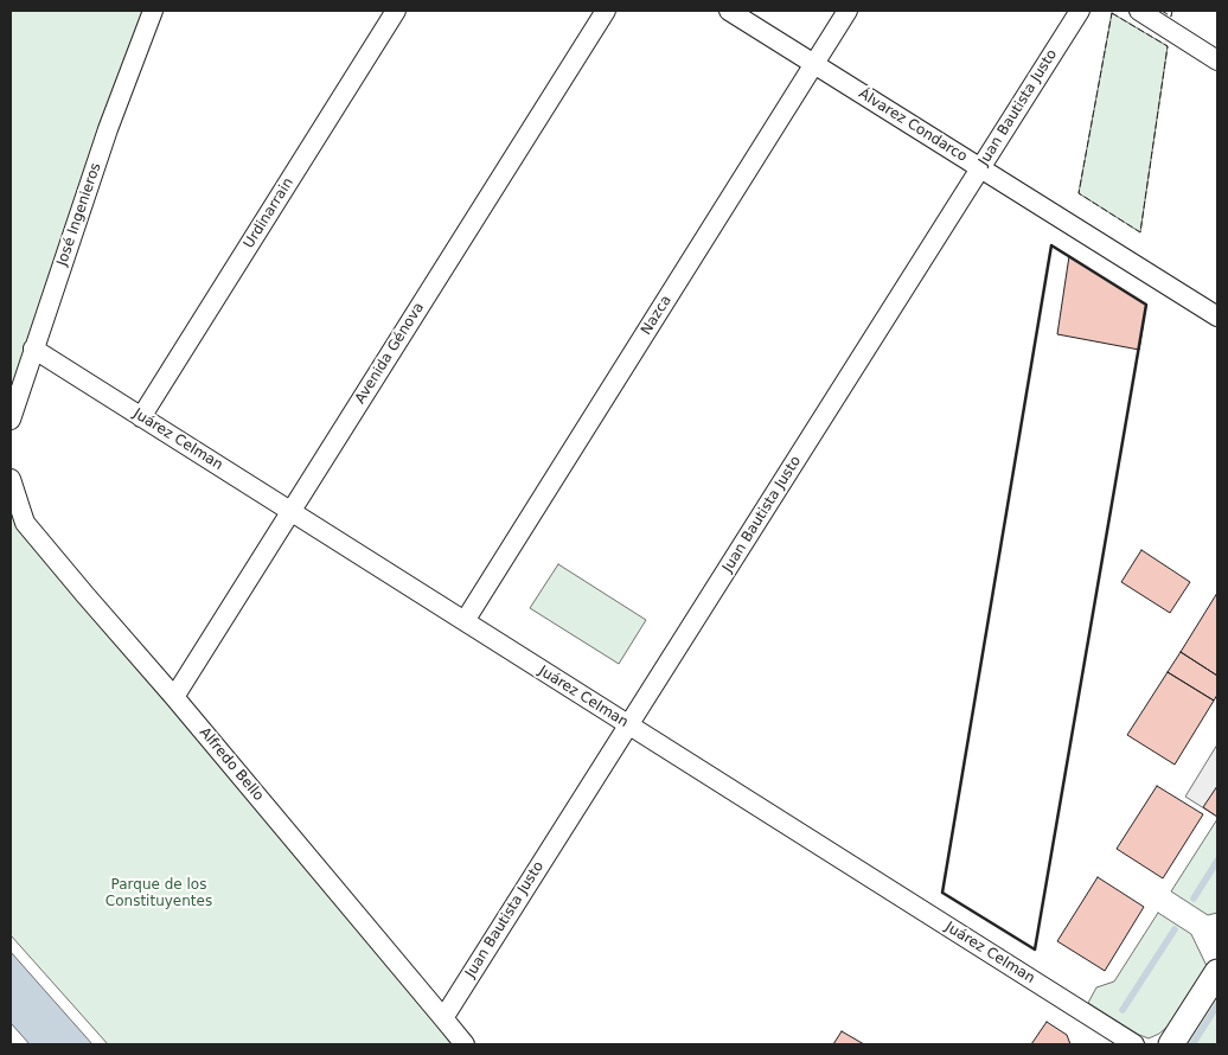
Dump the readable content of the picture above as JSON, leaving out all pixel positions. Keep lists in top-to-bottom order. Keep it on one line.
{"streets":{"street":["Juan Bautista Justo","Álvarez Condarco","Urdinarrain","José Ingenieros","Nazca","Avenida Génova","Juárez Celman","Alfredo Bello"]},"crossings":[["Juan Bautista Justo","Álvarez Condarco"],["Juan Bautista Justo","Juárez Celman"],["Juan Bautista Justo","Alfredo Bello"],["Álvarez Condarco","Nazca"],["Urdinarrain","Juárez Celman"],["José Ingenieros","Juárez Celman"],["Nazca","Juárez Celman"],["Avenida Génova","Juárez Celman"],["Avenida Génova","Alfredo Bello"]],"parks":["Parque de los Constituyentes"]}
